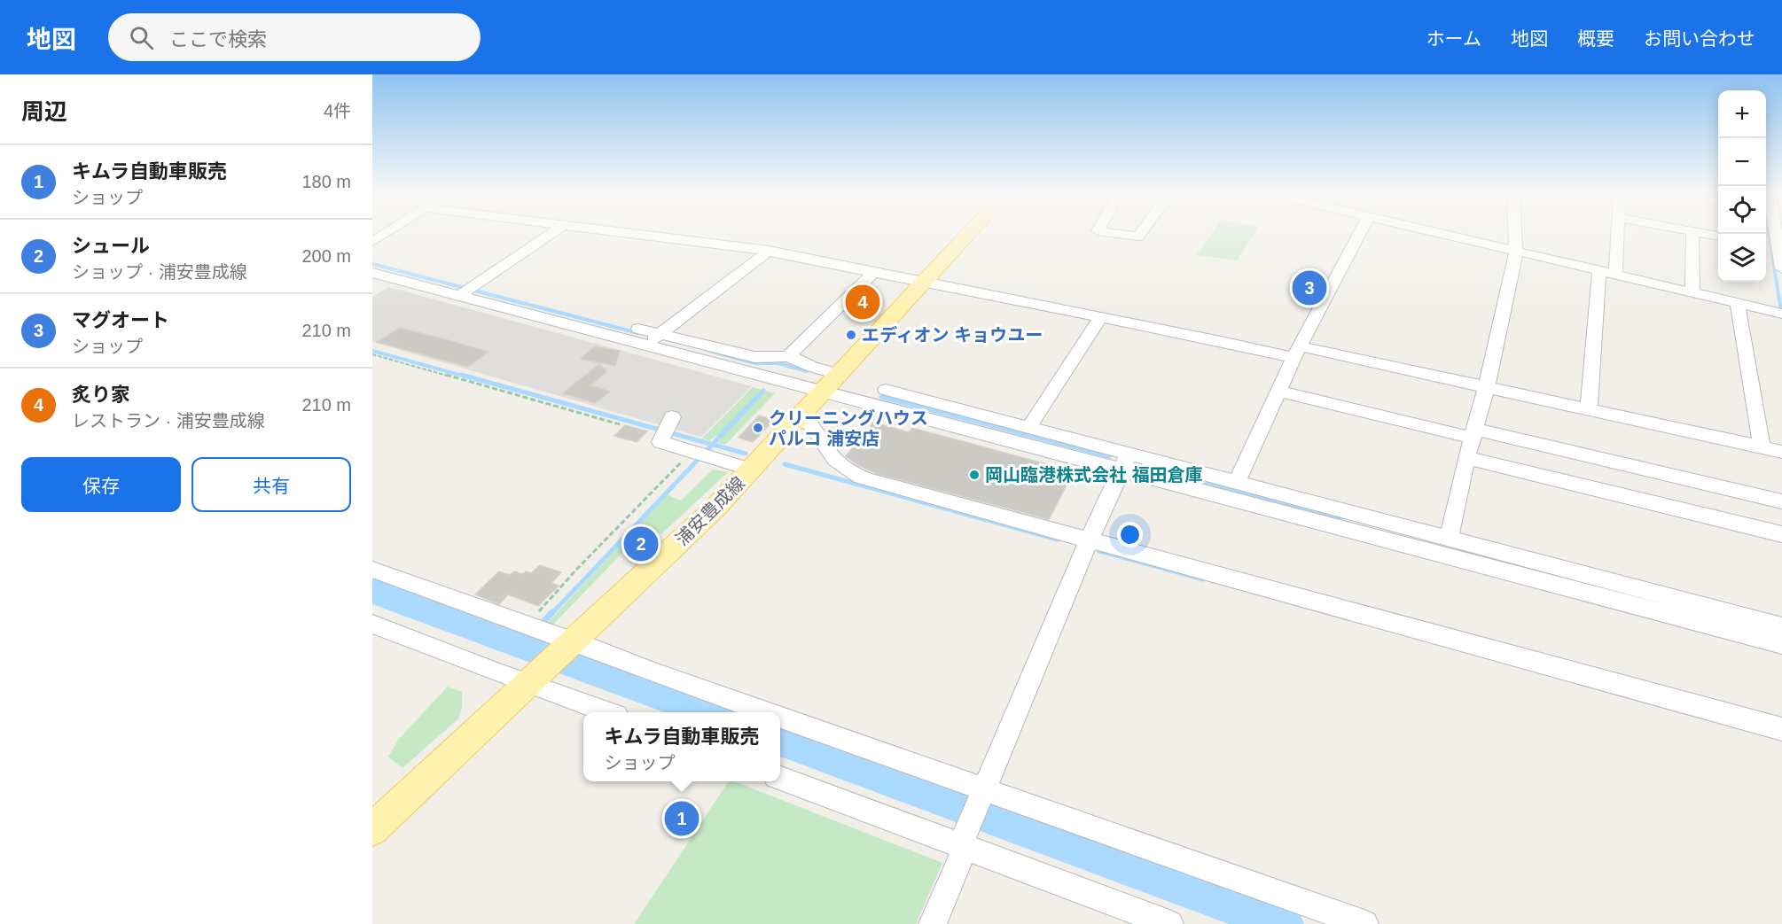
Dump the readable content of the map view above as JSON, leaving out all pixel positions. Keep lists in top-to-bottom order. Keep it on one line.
{"streets":{"main road":["浦安豊成線"]},"places":["エディオン キョウユー","クリーニングハウス パルコ 浦安店","岡山臨港株式会社 福田倉庫"],"page":{"header":"地図","search":"ここで検索","nav":["ホーム","地図","概要","お問い合わせ"],"heading":["周辺","4件"],"map_buttons":["+","−"],"list":[{"mark":"1","name":"キムラ自動車販売","note":"ショップ","value":"180 m"},{"mark":"2","name":"シュール","note":"ショップ · 浦安豊成線","value":"200 m"},{"mark":"3","name":"マグオート","note":"ショップ","value":"210 m"},{"mark":"4","name":"炙り家","note":"レストラン · 浦安豊成線","value":"210 m"}],"pins":["3","4","2","1"],"buttons":["保存","共有"],"popup":["キムラ自動車販売","ショップ"]}}
